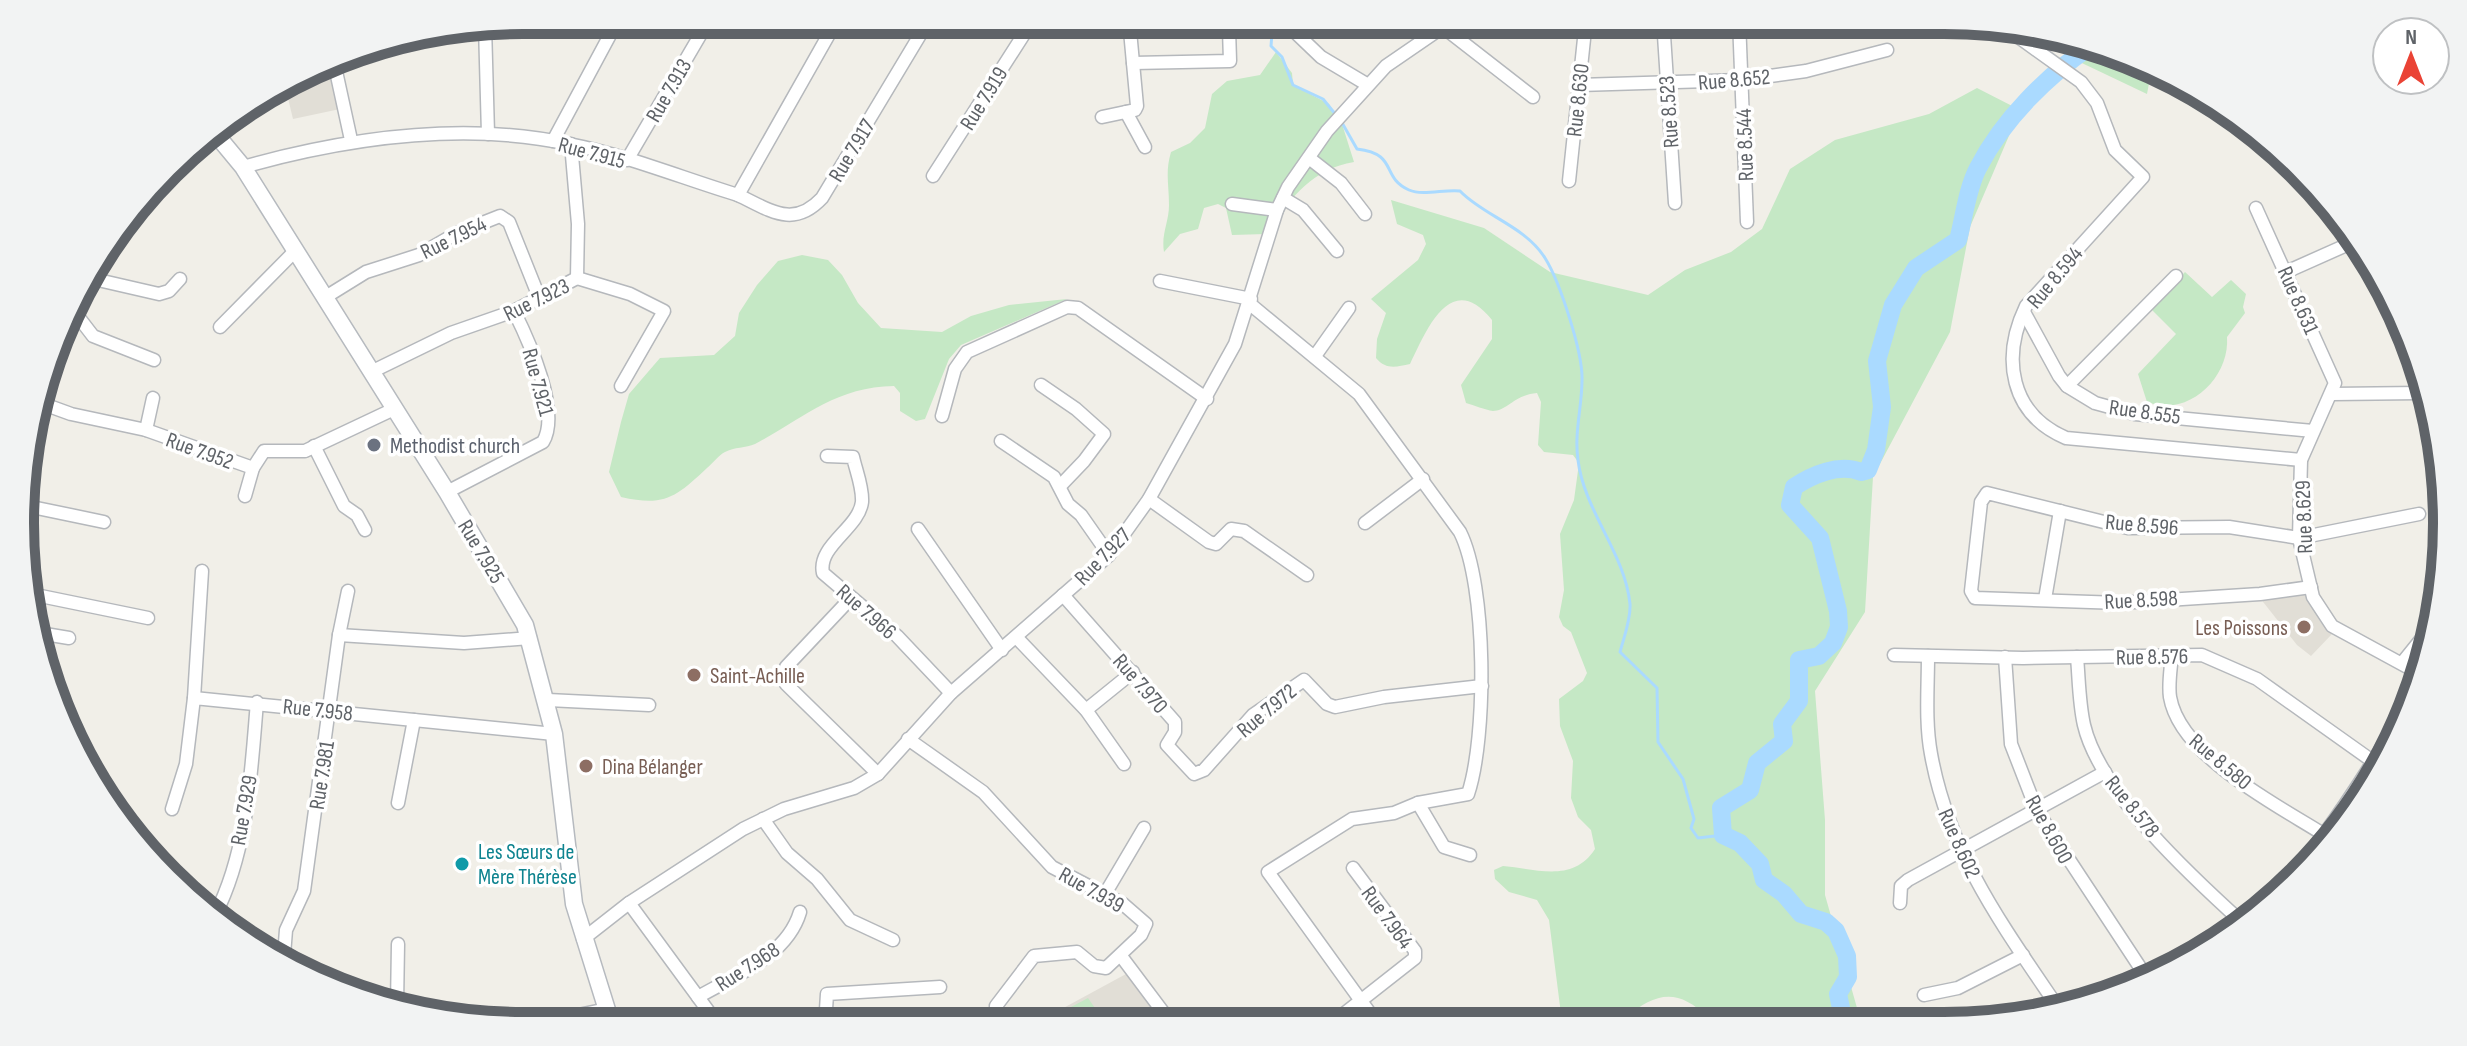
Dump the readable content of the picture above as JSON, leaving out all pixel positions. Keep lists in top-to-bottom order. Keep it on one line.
{"streets":{"street":["Rue 8.652","Rue 7.913","Rue 7.919","Rue 8.630","Rue 8.523","Rue 8.544","Rue 7.917","Rue 7.915","Rue 7.954","Rue 8.594","Rue 7.923","Rue 8.631","Rue 7.921","Rue 8.555","Rue 7.952","Rue 8.629","Rue 8.596","Rue 7.925","Rue 7.927","Rue 8.598","Rue 7.966","Rue 8.576","Rue 7.970","Rue 7.958","Rue 7.972","Rue 8.580","Rue 7.981","Rue 8.578","Rue 7.929","Rue 8.600","Rue 8.602","Rue 7.939","Rue 7.964","Rue 7.968"]},"crossings":[["Rue 8.652","Rue 8.630"],["Rue 8.652","Rue 8.523"],["Rue 8.652","Rue 8.544"],["Rue 7.913","Rue 7.915"],["Rue 7.917","Rue 7.915"],["Rue 7.915","Rue 7.923"],["Rue 7.915","Rue 7.925"],["Rue 7.954","Rue 7.923"],["Rue 7.954","Rue 7.925"],["Rue 8.594","Rue 8.629"],["Rue 7.923","Rue 7.921"],["Rue 7.923","Rue 7.925"],["Rue 8.631","Rue 8.629"],["Rue 7.921","Rue 7.925"],["Rue 8.555","Rue 8.629"],["Rue 7.952","Rue 7.925"],["Rue 8.629","Rue 8.596"],["Rue 8.629","Rue 8.598"],["Rue 8.596","Rue 8.598"],["Rue 7.925","Rue 7.927"],["Rue 7.925","Rue 7.958"],["Rue 7.927","Rue 7.966"],["Rue 7.927","Rue 7.970"],["Rue 7.927","Rue 7.939"],["Rue 7.927","Rue 7.968"],["Rue 8.576","Rue 8.580"],["Rue 8.576","Rue 8.578"],["Rue 8.576","Rue 8.600"],["Rue 8.576","Rue 8.602"],["Rue 7.970","Rue 7.972"],["Rue 7.958","Rue 7.981"],["Rue 7.958","Rue 7.929"]],"places":["Methodist church","Les Poissons","Saint-Achille","Dina Bélanger","Les Sœurs de Mère Thérèse"],"north":"top"}
